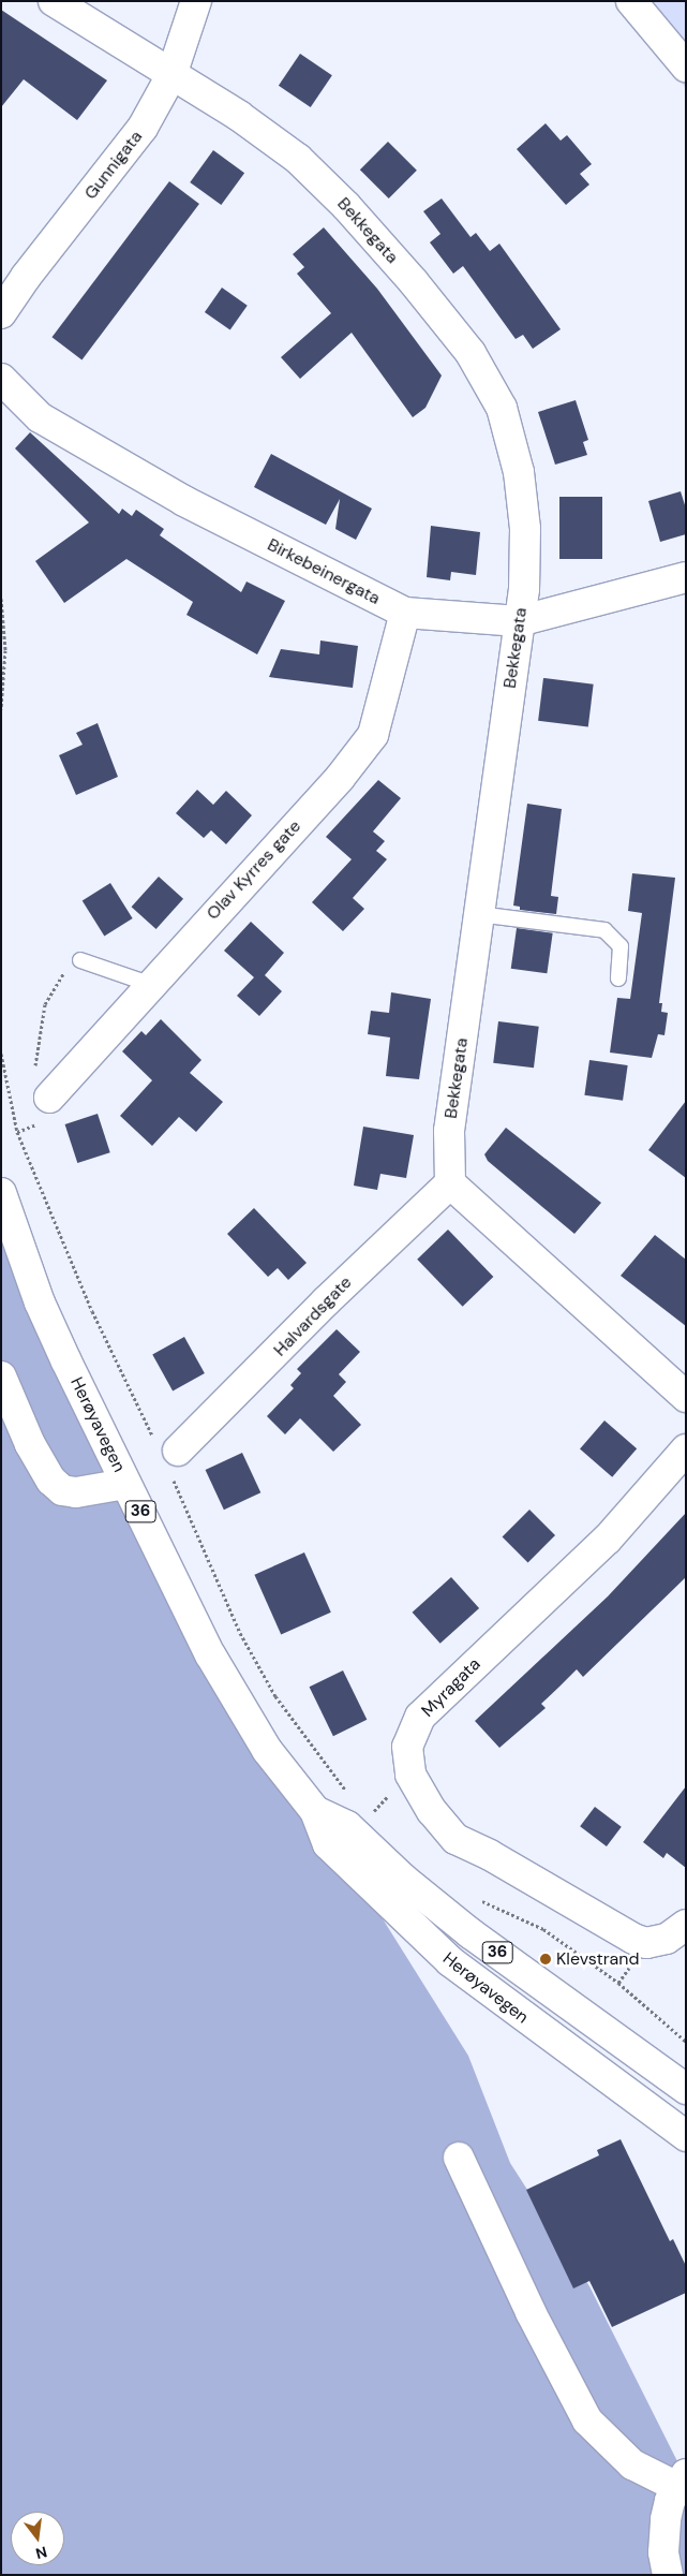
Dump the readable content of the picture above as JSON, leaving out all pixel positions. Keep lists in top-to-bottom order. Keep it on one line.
{"streets":{"main road":["Gunnigata","Bekkegata","Birkebeinergata","Olav Kyrres gate","Halvardsgate","Herøyavegen","36","Myragata"]},"crossings":[["Gunnigata","Bekkegata"],["Bekkegata","Birkebeinergata"],["Bekkegata","Halvardsgate"],["Birkebeinergata","Olav Kyrres gate"]],"places":["Klevstrand"],"north":"bottom"}
